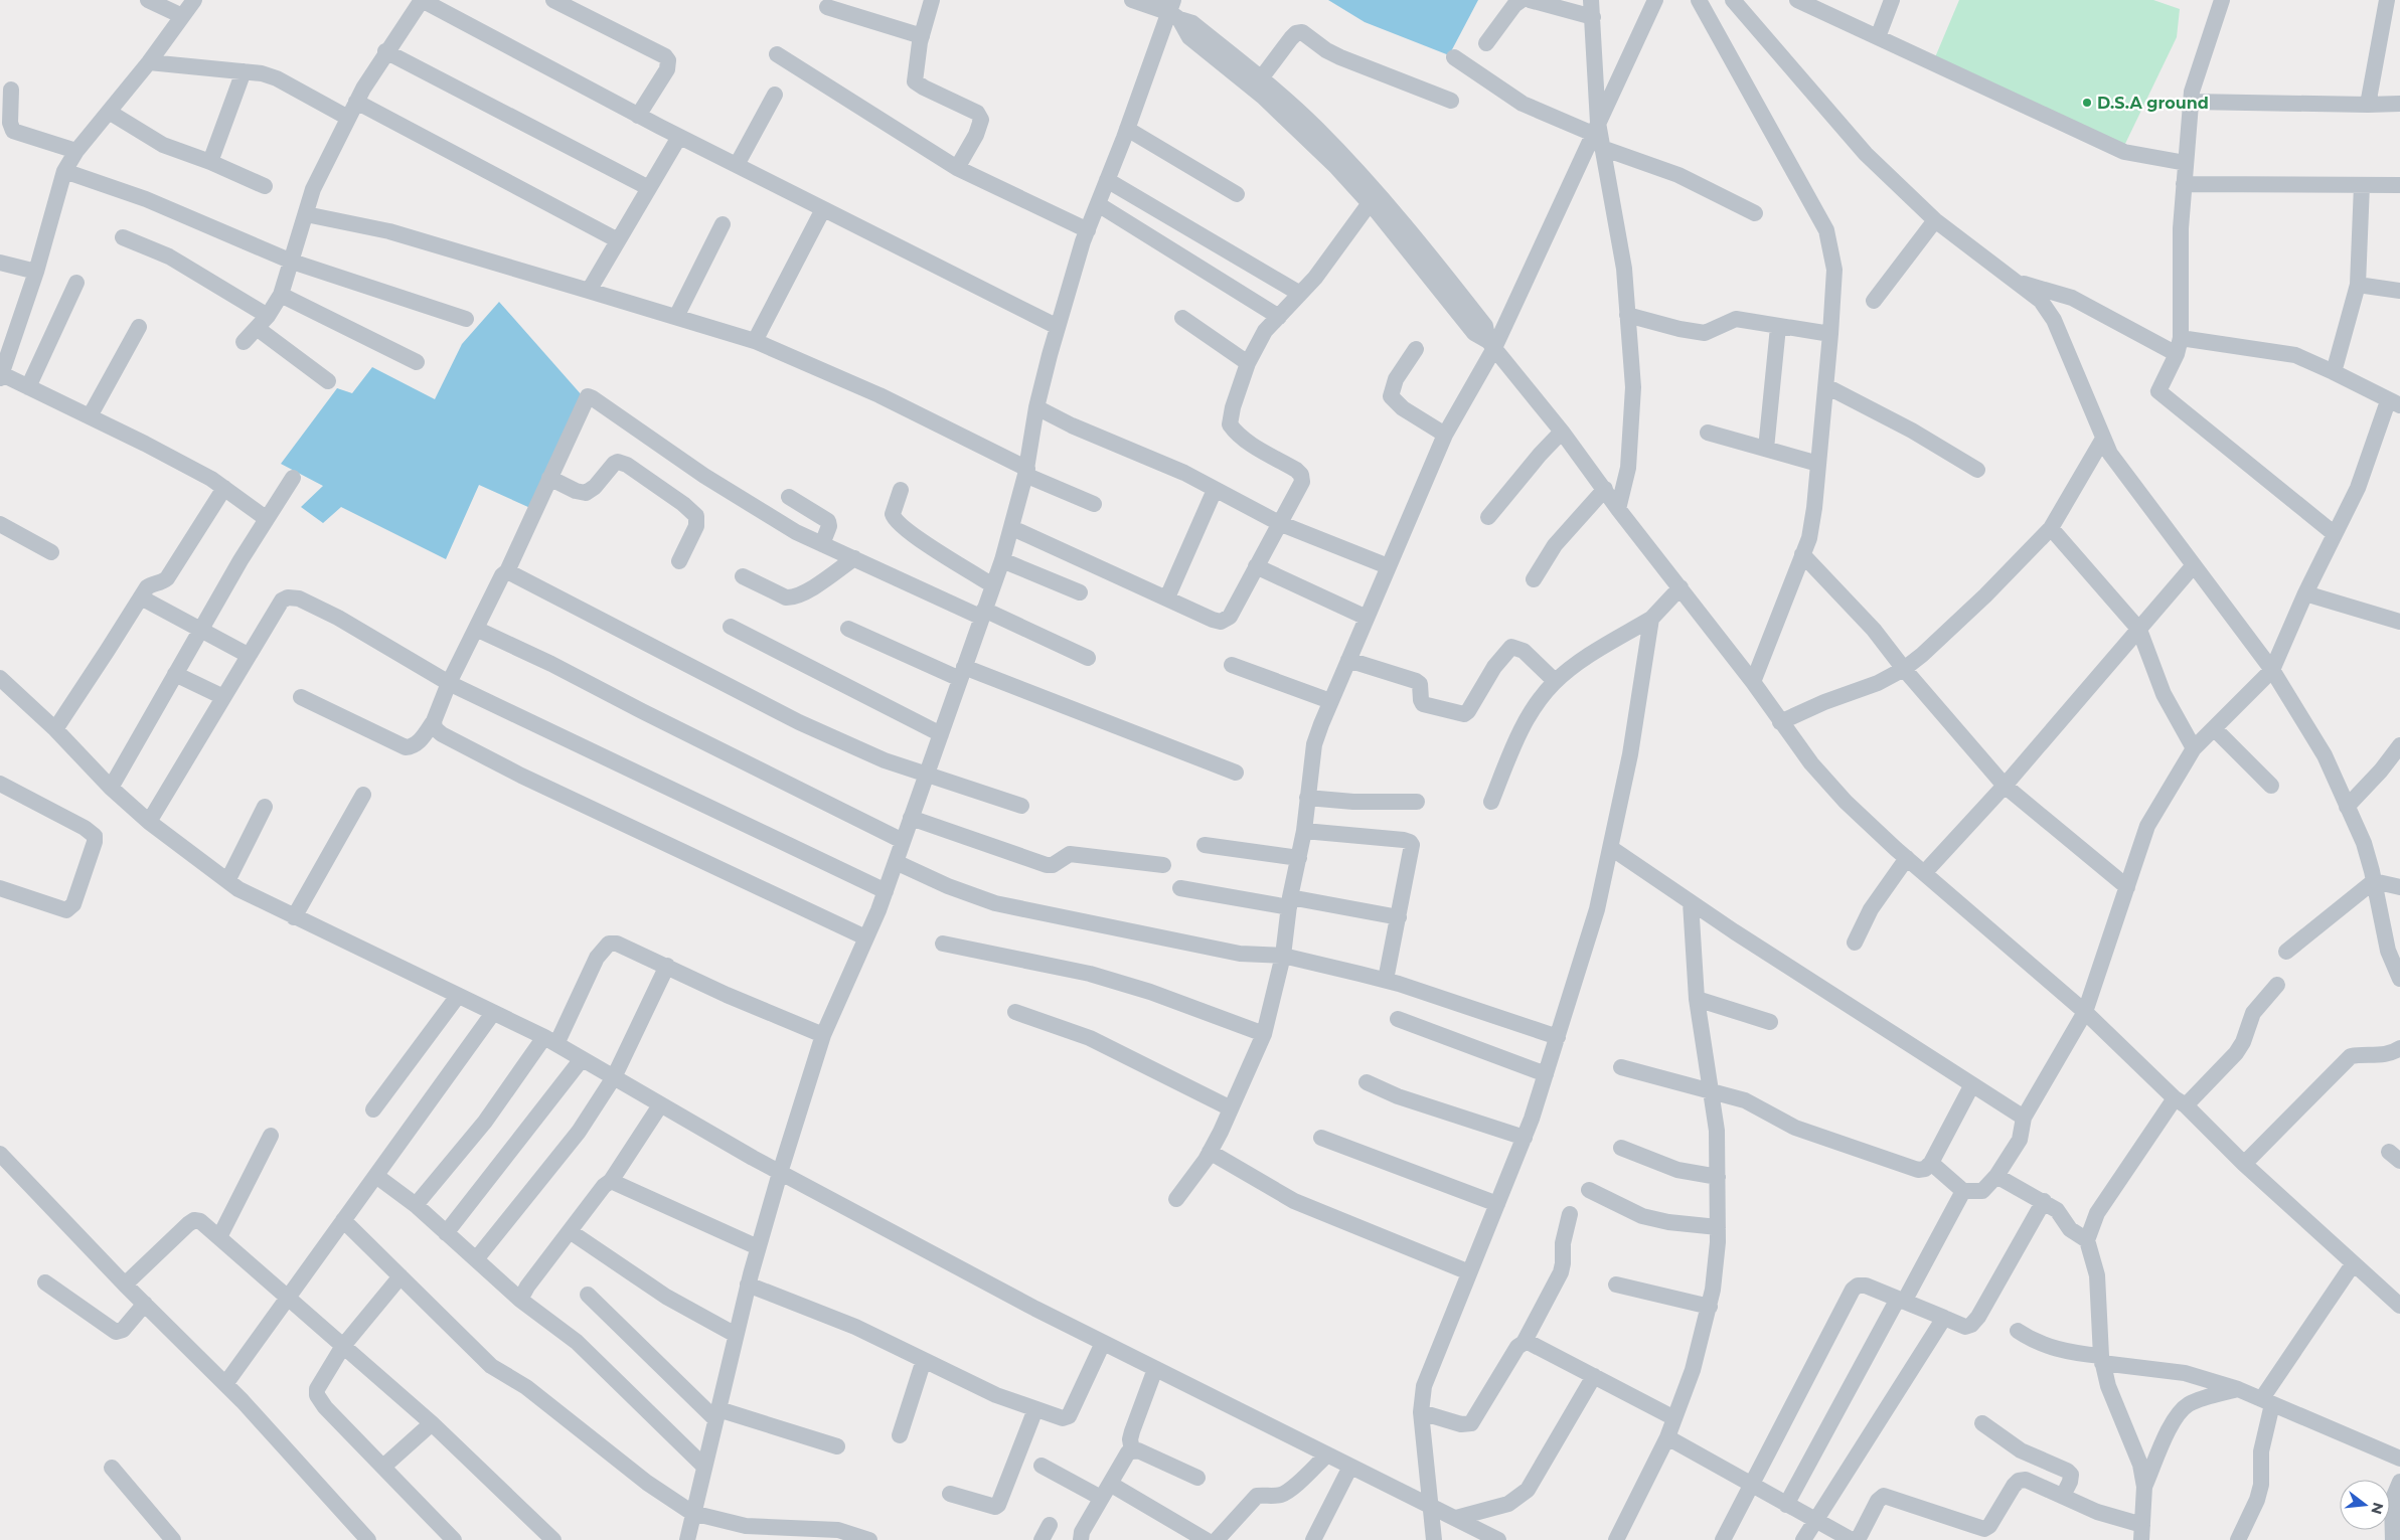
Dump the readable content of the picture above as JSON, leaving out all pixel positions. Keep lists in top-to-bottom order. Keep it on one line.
{"places":["D.S.A ground"],"north":"right"}
